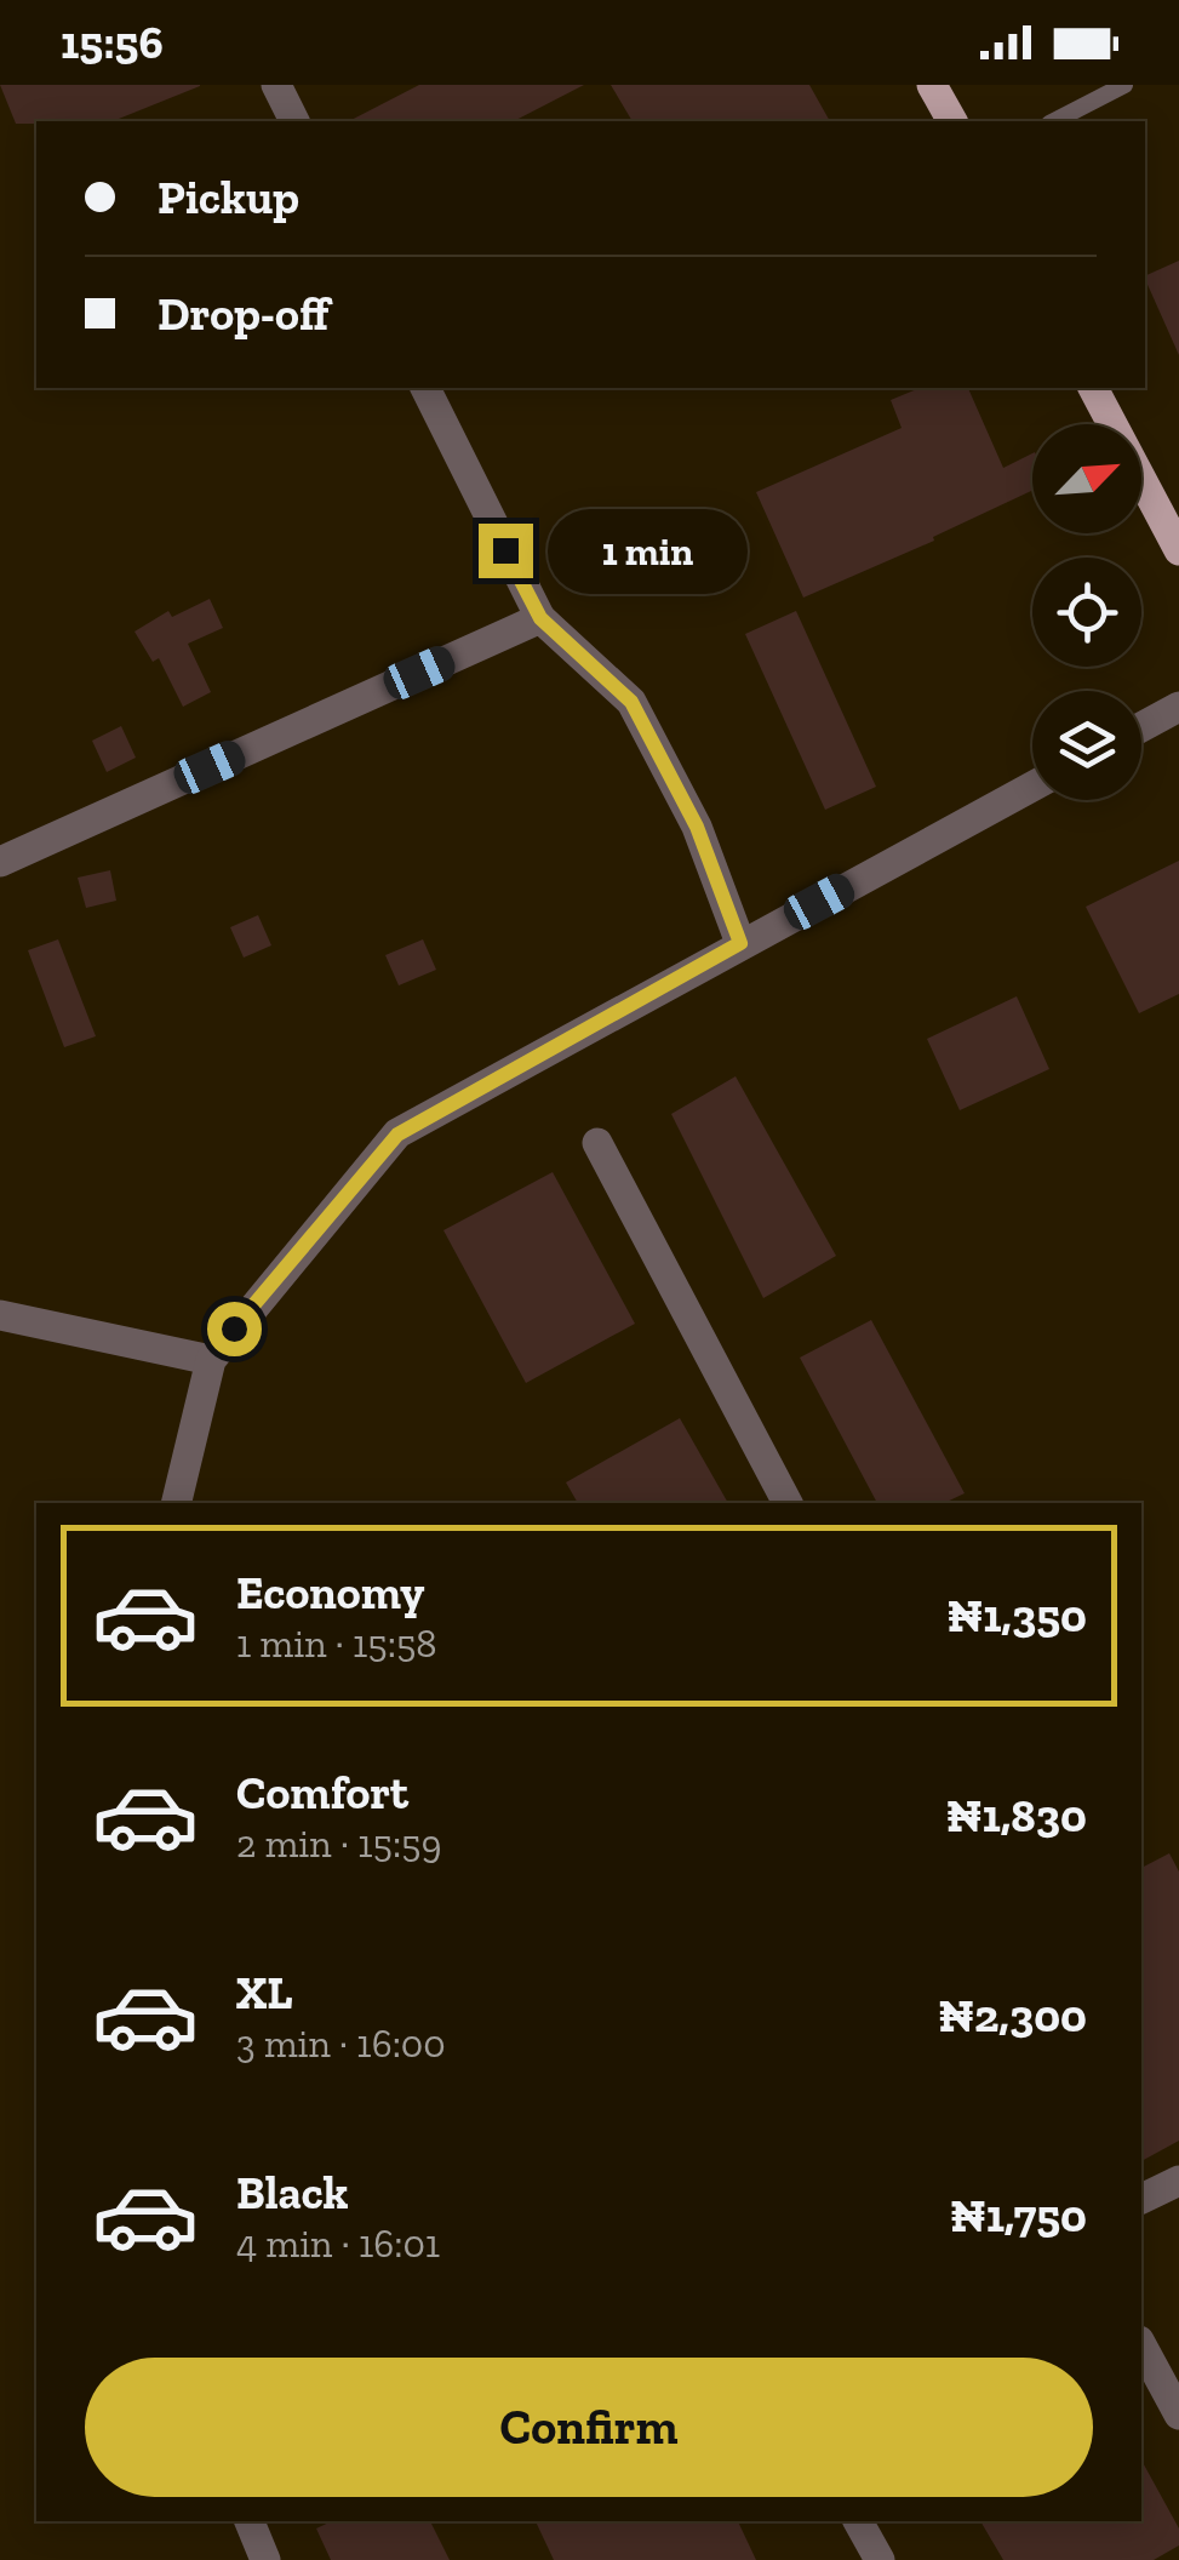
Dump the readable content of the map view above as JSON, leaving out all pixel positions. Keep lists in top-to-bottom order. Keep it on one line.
{"north":"top right","page":{"status":"15:56","banner":["Pickup","Drop-off"],"bubble":"1 min","list":[{"name":"Economy","note":"1 min · 15:58","value":"₦1,350"},{"name":"Comfort","note":"2 min · 15:59","value":"₦1,830"},{"name":"XL","note":"3 min · 16:00","value":"₦2,300"},{"name":"Black","note":"4 min · 16:01","value":"₦1,750"}],"buttons":"Confirm"}}
